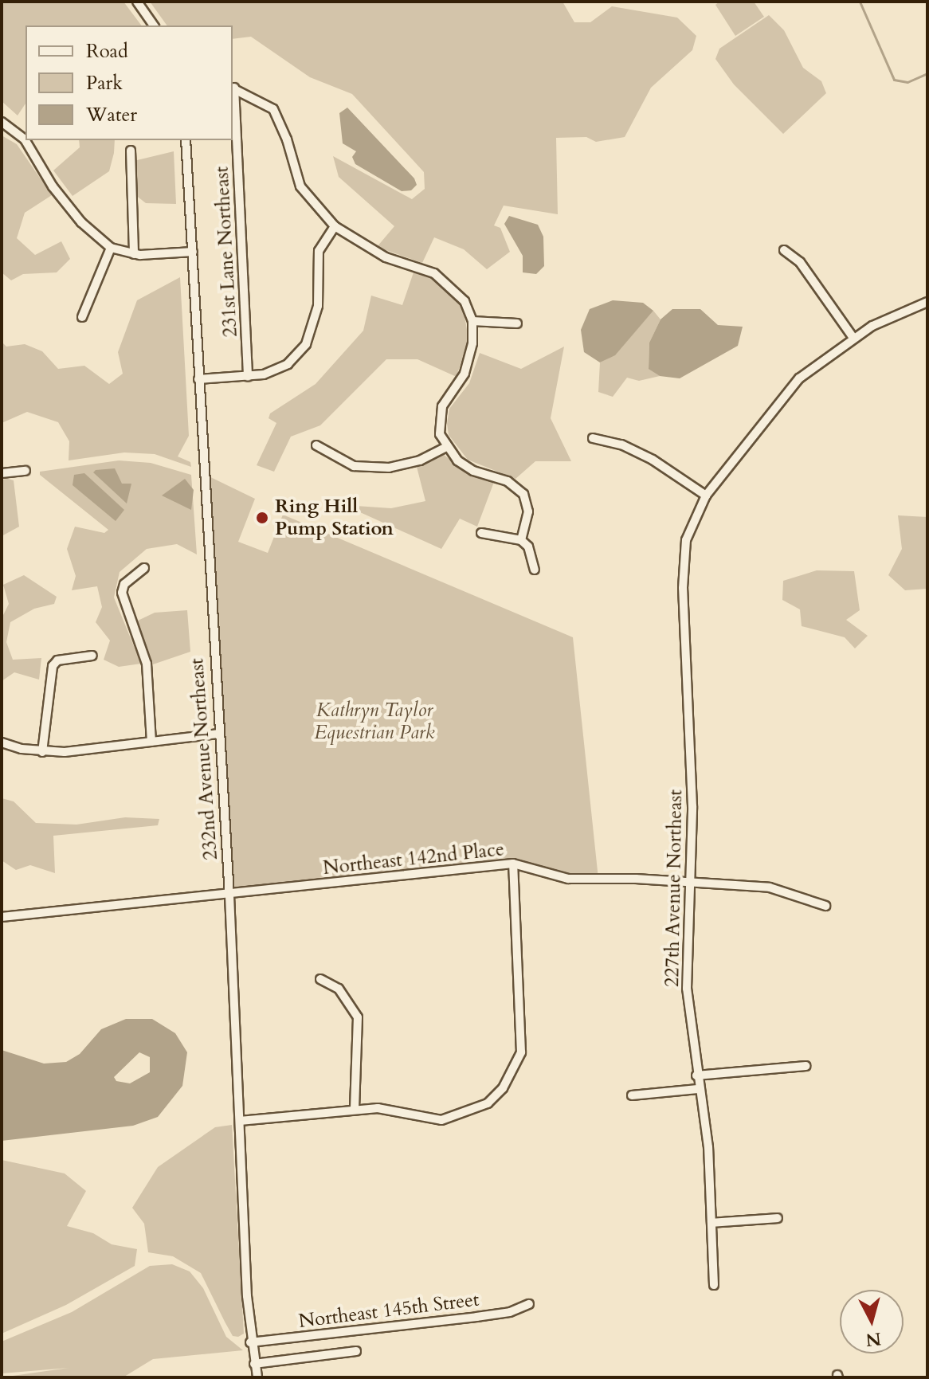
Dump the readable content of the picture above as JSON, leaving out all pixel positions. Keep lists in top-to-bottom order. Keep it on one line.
{"streets":{"street":["231st Lane Northeast","232nd Avenue Northeast","Northeast 142nd Place","227th Avenue Northeast","Northeast 145th Street"]},"crossings":[["232nd Avenue Northeast","Northeast 142nd Place"],["232nd Avenue Northeast","Northeast 145th Street"],["Northeast 142nd Place","227th Avenue Northeast"]],"parks":["Kathryn Taylor Equestrian Park"],"places":["Ring Hill Pump Station"],"legend":["Road","Park","Water"],"north":"bottom"}
